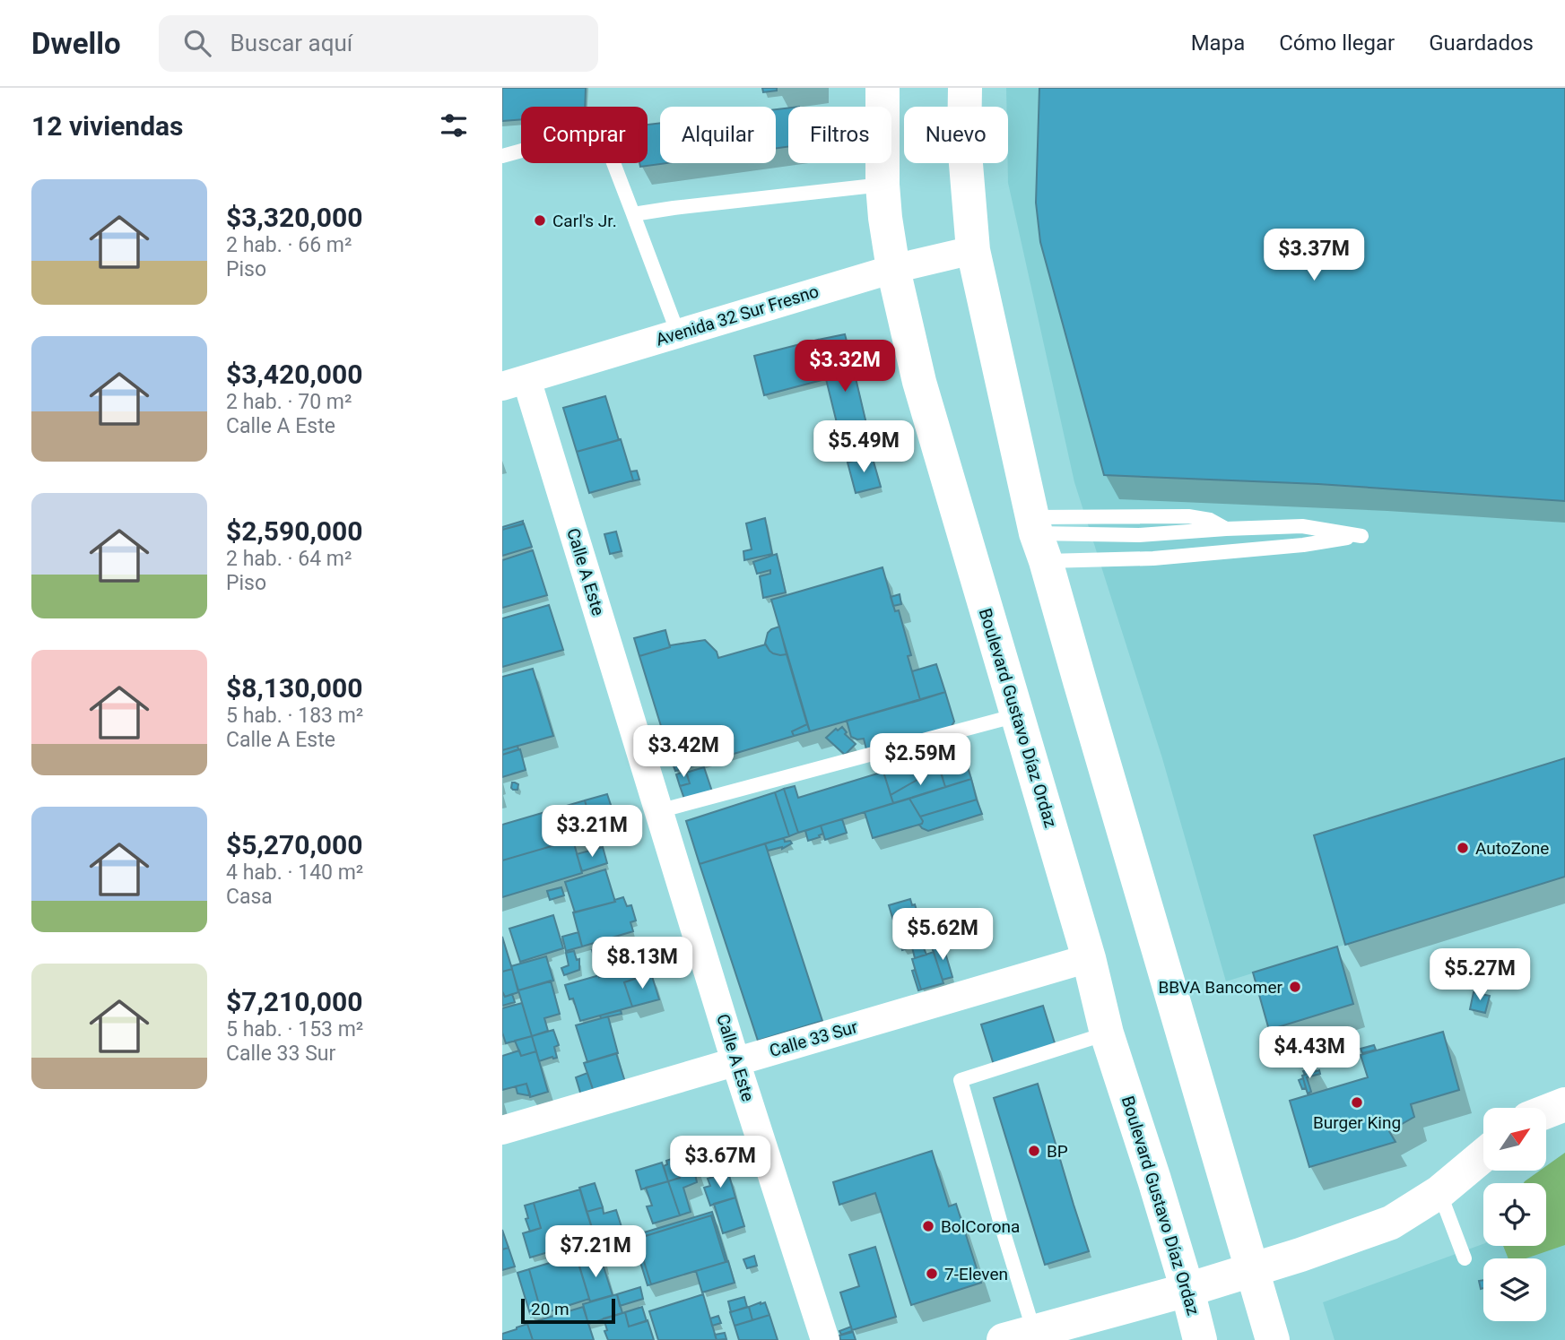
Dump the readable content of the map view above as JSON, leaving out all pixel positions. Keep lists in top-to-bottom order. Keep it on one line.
{"streets":{"main road":["Boulevard Gustavo Díaz Ordaz"],"street":["Avenida 32 Sur Fresno","Calle A Este","Calle 33 Sur"]},"crossings":[["Avenida 32 Sur Fresno","Calle A Este"],["Avenida 32 Sur Fresno","Boulevard Gustavo Díaz Ordaz"],["Calle A Este","Calle 33 Sur"],["Boulevard Gustavo Díaz Ordaz","Calle 33 Sur"]],"places":["Carl's Jr.","AutoZone","BBVA Bancomer","Burger King","BP","BolCorona","7-Eleven"],"scale_bar":"20 m","north":"top right","page":{"header":"Dwello","search":"Buscar aquí","nav":["Mapa","Cómo llegar","Guardados"],"heading":"12 viviendas","chip":["Comprar","Alquilar","Filtros","Nuevo"],"list":[{"name":"$3,320,000","note":"2 hab. · 66 m² · Piso"},{"name":"$3,420,000","note":"2 hab. · 70 m² · Calle A Este"},{"name":"$2,590,000","note":"2 hab. · 64 m² · Piso"},{"name":"$8,130,000","note":"5 hab. · 183 m² · Calle A Este"},{"name":"$5,270,000","note":"4 hab. · 140 m² · Casa"},{"name":"$7,210,000","note":"5 hab. · 153 m² · Calle 33 Sur"}],"price":["$3.37M","$3.32M","$5.49M","$3.42M","$2.59M","$3.21M","$5.62M","$8.13M","$5.27M","$4.43M","$3.67M","$7.21M"],"scale":"20 m"}}
